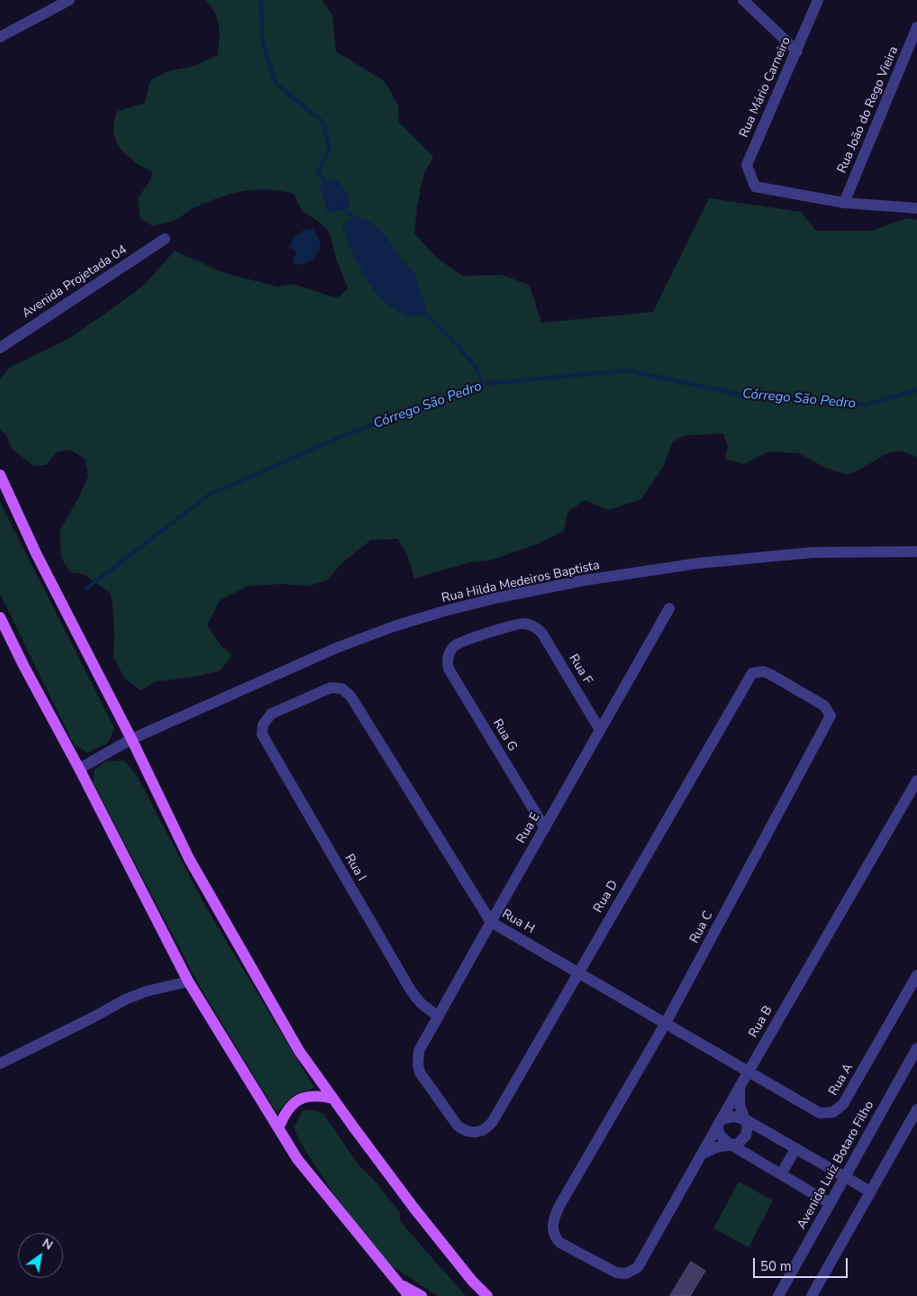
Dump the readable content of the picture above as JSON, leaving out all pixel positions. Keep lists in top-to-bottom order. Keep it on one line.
{"streets":{"street":["Rua Mário Carneiro","Rua João do Rego Vieira","Avenida Projetada 04","Rua Hilda Medeiros Baptista","Rua F","Rua G","Rua E","Rua I","Rua D","Rua H","Rua C","Rua B","Rua A","Avenida Luiz Botaro Filho"]},"crossings":[["Rua Mário Carneiro","Rua João do Rego Vieira"],["Rua F","Rua G"],["Rua F","Rua E"],["Rua G","Rua E"],["Rua E","Rua I"],["Rua E","Rua D"],["Rua E","Rua H"],["Rua I","Rua H"],["Rua D","Rua H"],["Rua D","Rua C"],["Rua H","Rua C"],["Rua H","Rua B"],["Rua H","Rua A"],["Rua C","Rua B"],["Rua B","Rua A"]],"water":["Córrego São Pedro"],"scale_bar":"50 m","north":"top right"}
